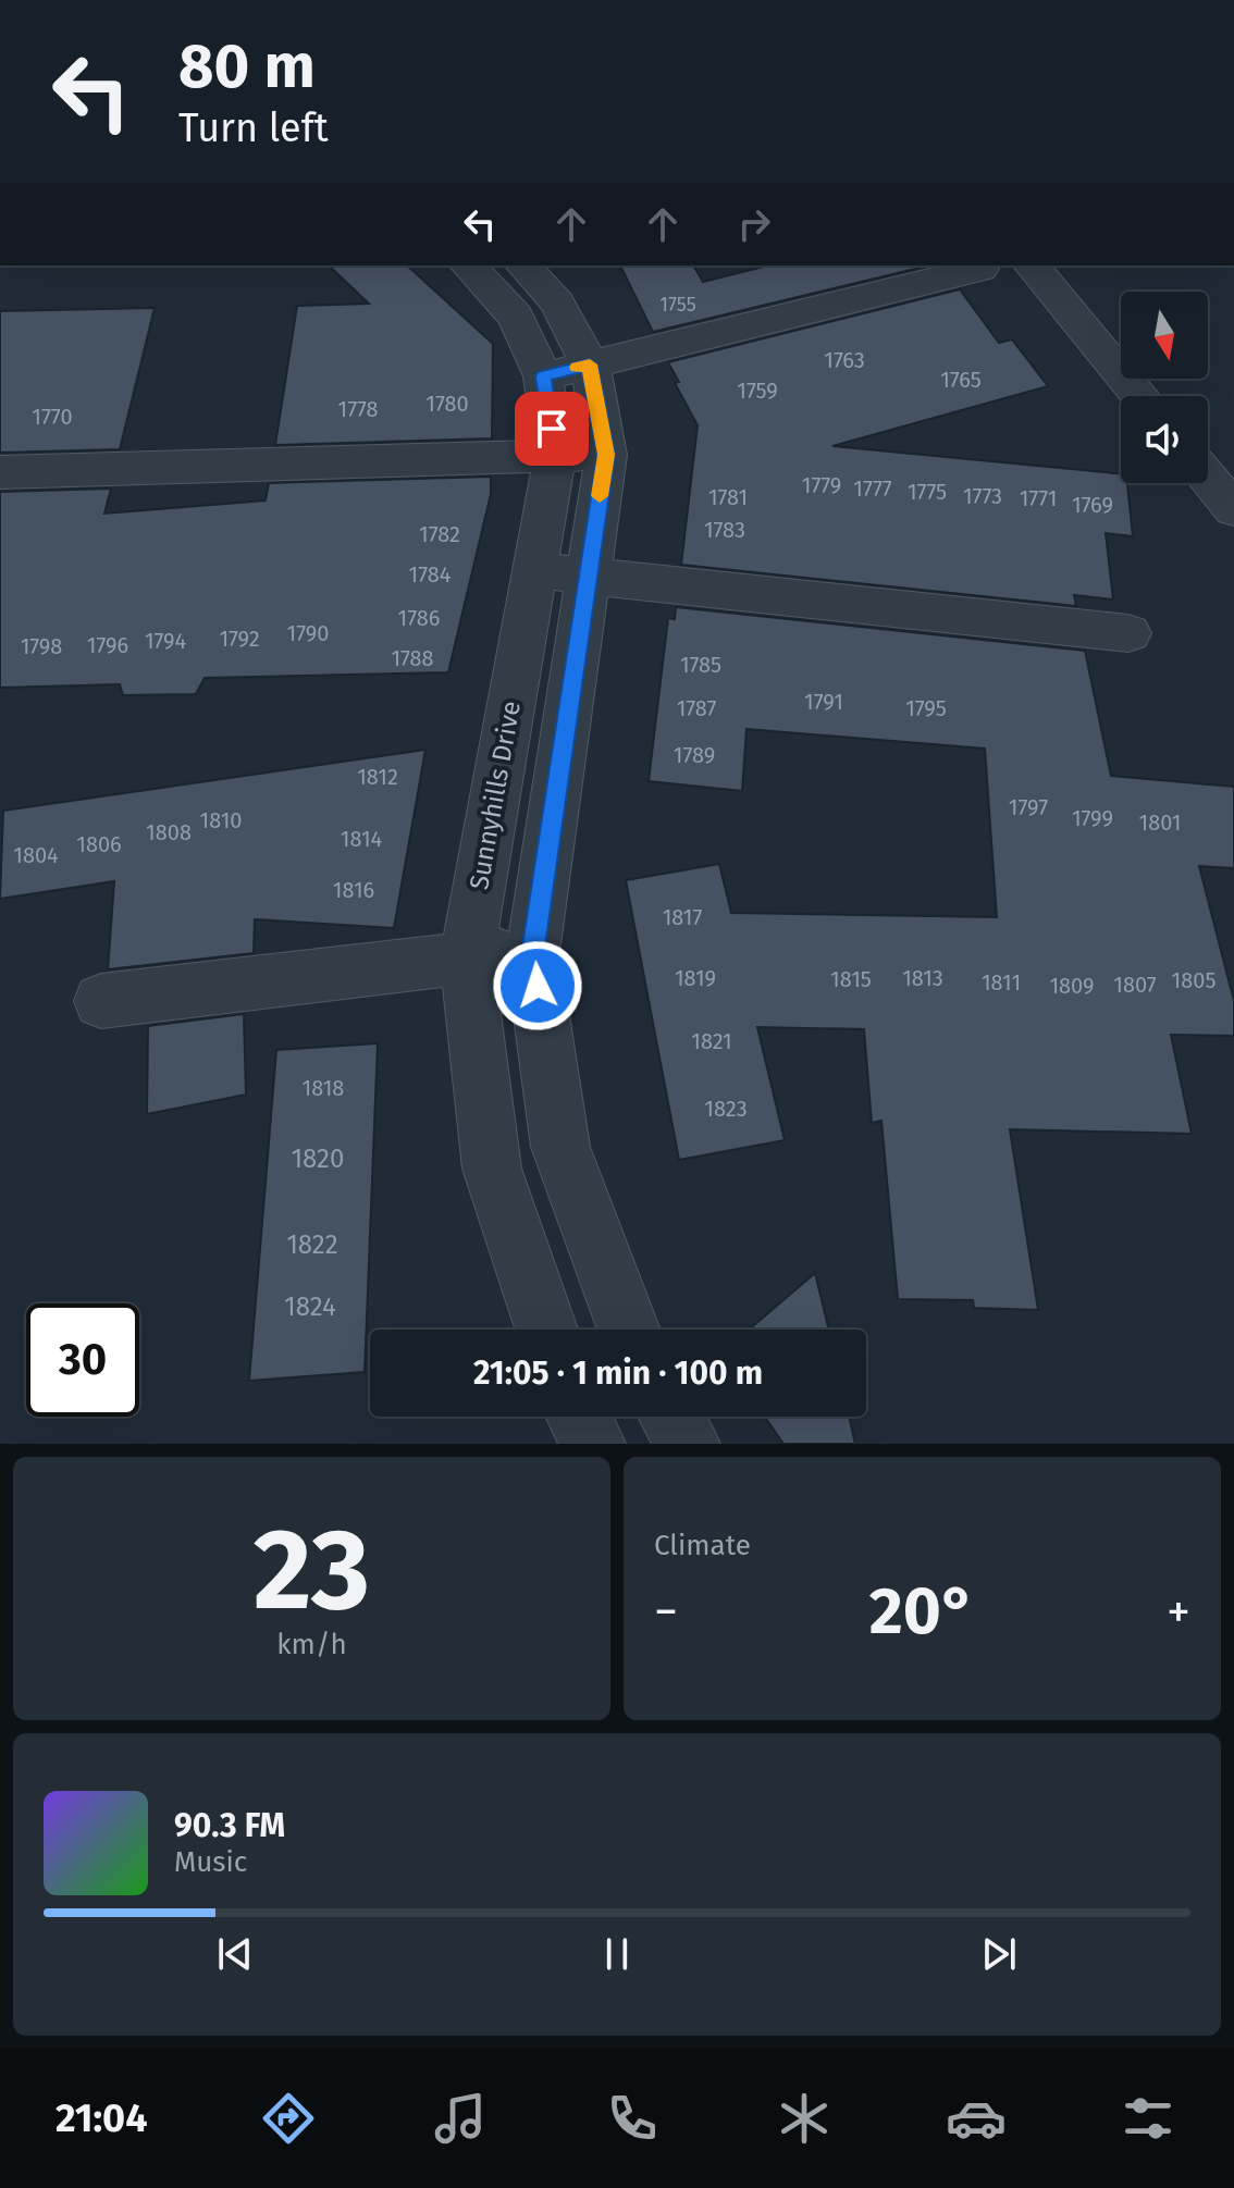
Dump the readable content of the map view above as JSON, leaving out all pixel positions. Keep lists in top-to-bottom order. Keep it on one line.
{"streets":{"street":["Sunnyhills Drive"]},"house_numbers":["1755","1763","1765","1759","1780","1778","1770","1779","1777","1775","1773","1781","1771","1769","1783","1782","1784","1786","1790","1792","1794","1796","1798","1788","1785","1791","1787","1795","1789","1812","1797","1799","1810","1801","1808","1814","1806","1804","1816","1817","1819","1813","1815","1805","1811","1807","1809","1821","1818","1823","1820","1822","1824"],"north":"bottom","page":{"turn":["80 m","Turn left"],"limit":"30","trip":"21:05 · 1 min · 100 m","tile":[["23","km/h"],"Climate"],"heat":["−","20°","+"],"song":["90.3 FM","Music"],"tabs":"21:04"}}
